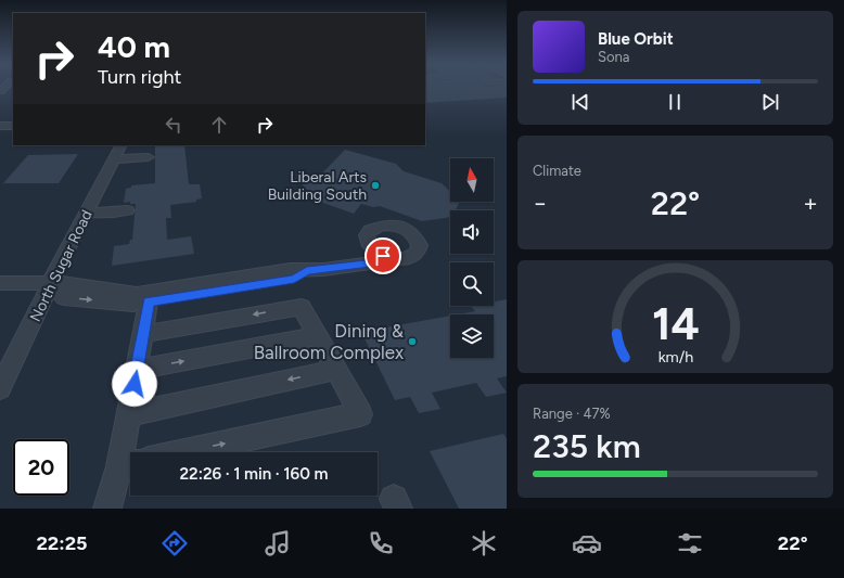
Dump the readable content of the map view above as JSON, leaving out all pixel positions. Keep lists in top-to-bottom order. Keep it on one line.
{"streets":{"street":["North Sugar Road"]},"places":["Liberal Arts Building South","Dining & Ballroom Complex"],"north":"top","page":{"turn":["40 m","Turn right"],"song":["Blue Orbit","Sona"],"tile":["Climate",["Range · 47%","235 km"]],"heat":["−","22°","+"],"limit":"20","trip":"22:26 · 1 min · 160 m","tabs":["22:25","22°"],"gauge":["14","km/h"]}}
